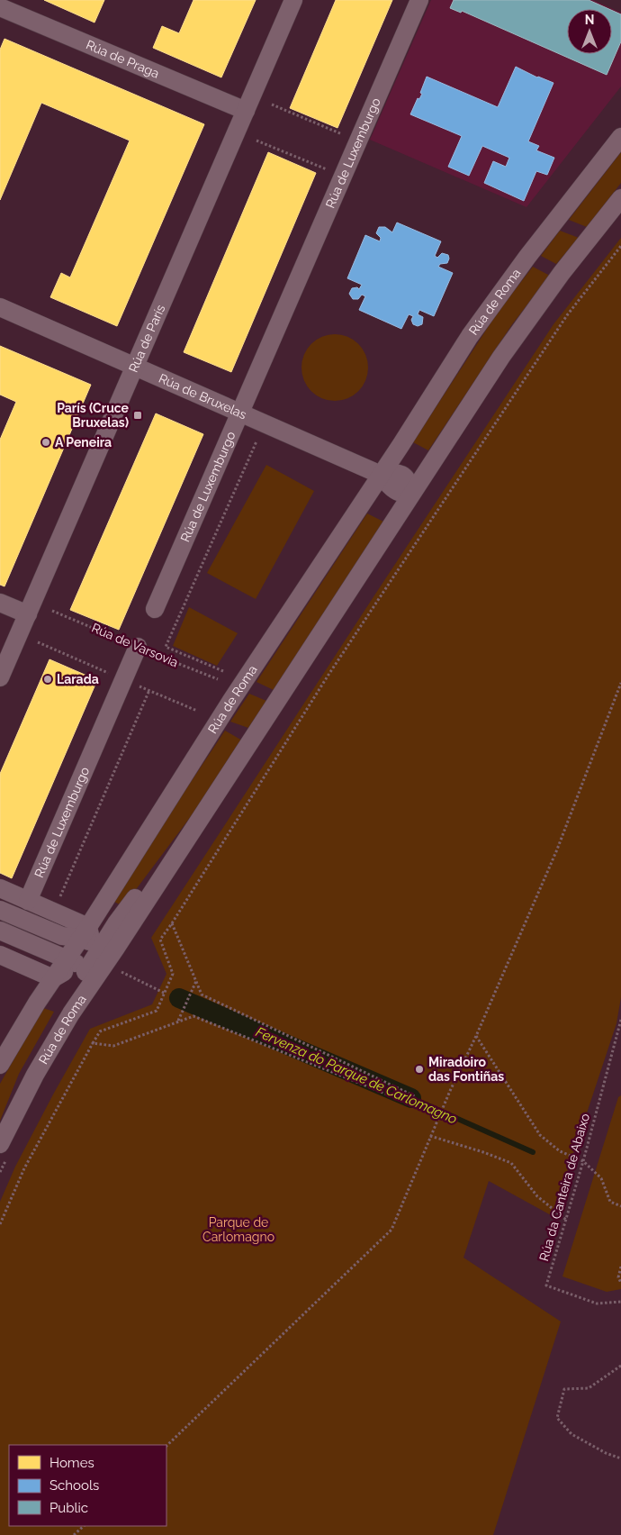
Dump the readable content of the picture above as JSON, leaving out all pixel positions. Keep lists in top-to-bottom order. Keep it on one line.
{"streets":{"street":["Rúa de Praga","Rúa de Luxemburgo","Rúa de Roma","Rúa de París","Rúa de Bruxelas"],"path":["Rúa de Varsovia","Rúa da Canteira de Abaixo"]},"crossings":[["Rúa de Praga","Rúa de París"],["Rúa de Luxemburgo","Rúa de Bruxelas"],["Rúa de Luxemburgo","Rúa de Varsovia"],["Rúa de Roma","Rúa de Bruxelas"],["Rúa de París","Rúa de Bruxelas"]],"water":["Fervenza do Parque de Carlomagno"],"parks":["Parque de Carlomagno"],"places":{"transit":["París (Cruce Bruxelas)"],"other":["A Peneira","Larada","Miradoiro das Fontiñas"]},"legend":["Homes","Schools","Public"],"north":"top"}
